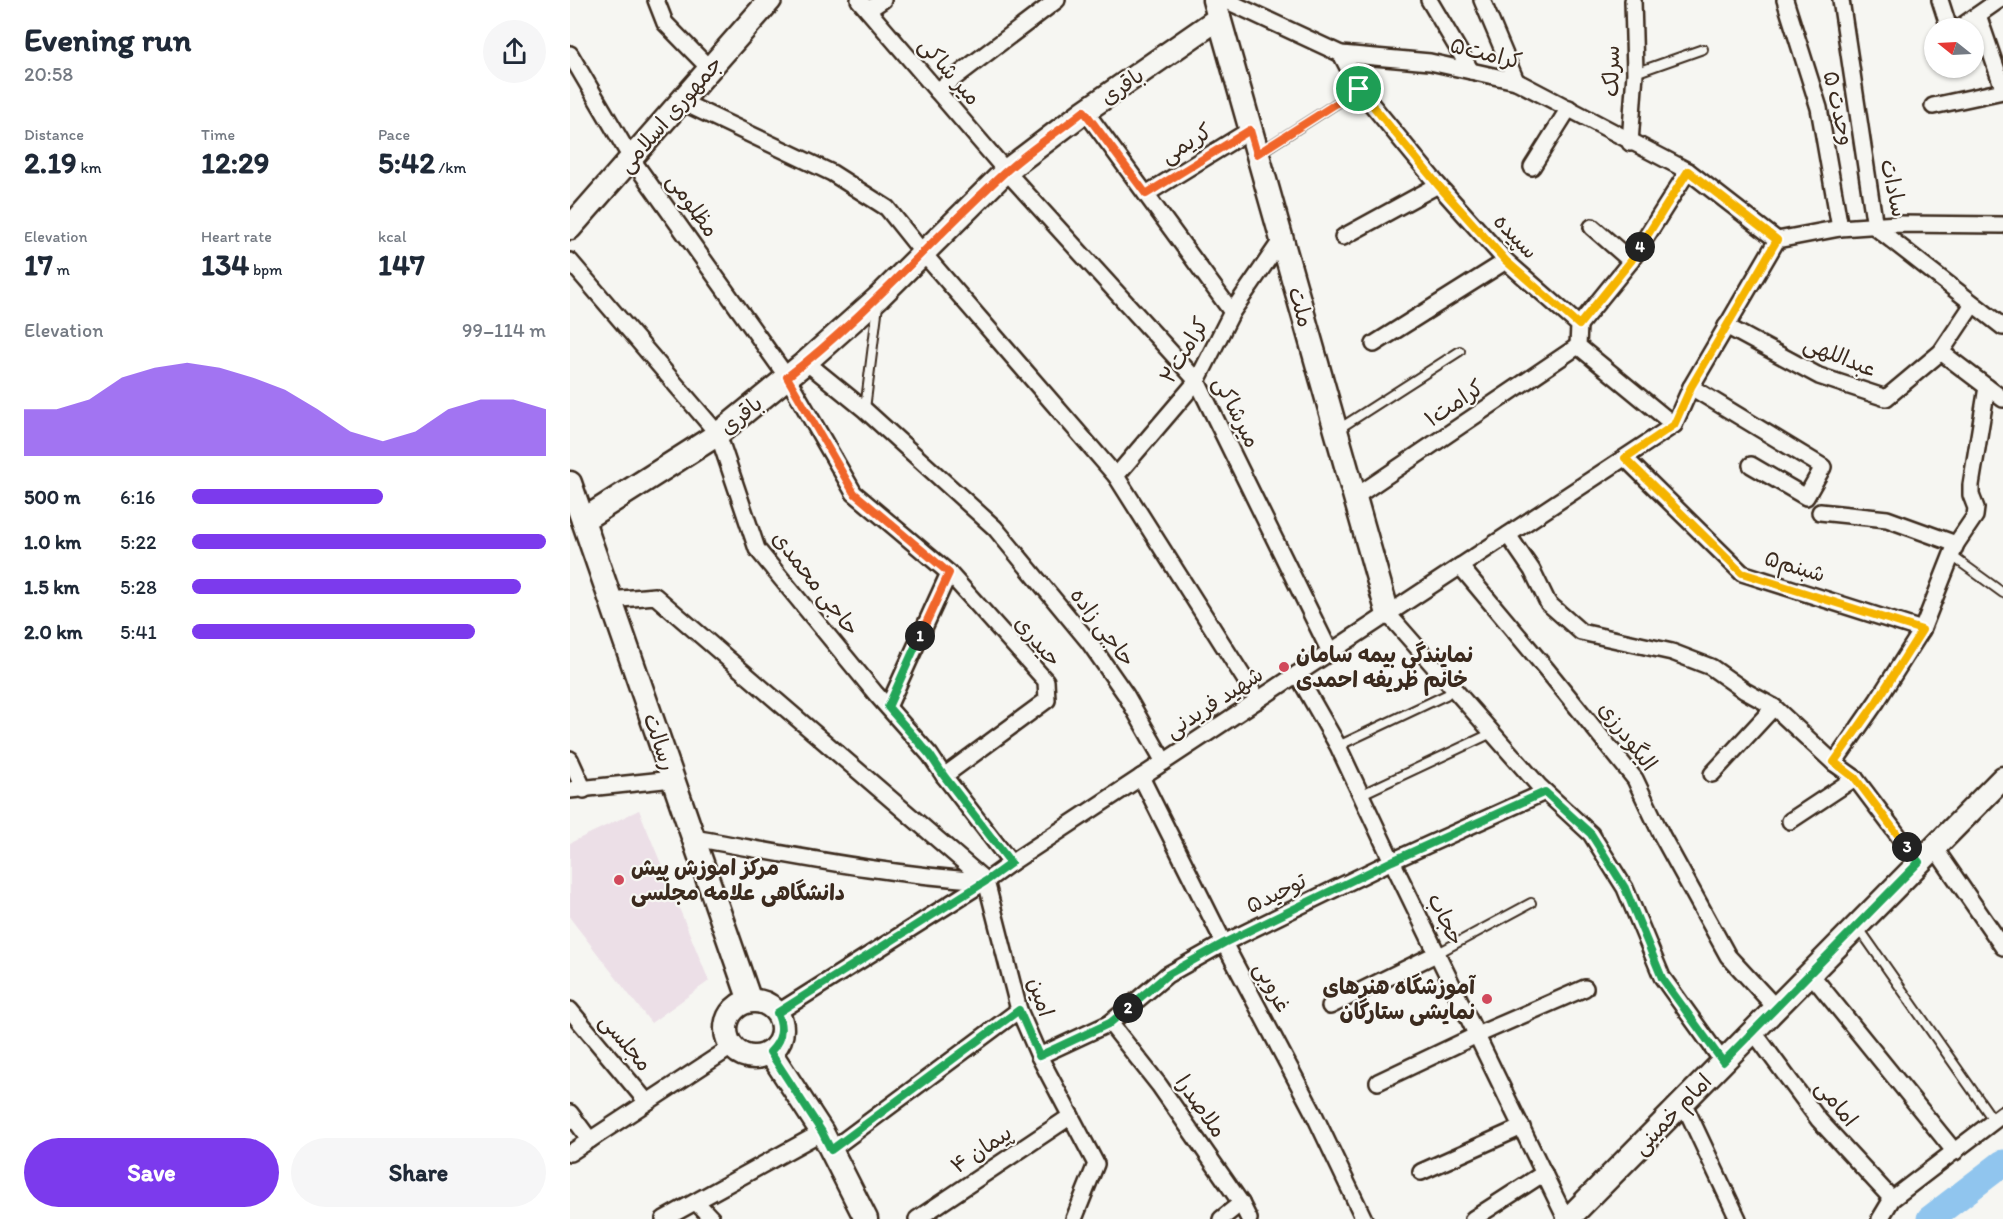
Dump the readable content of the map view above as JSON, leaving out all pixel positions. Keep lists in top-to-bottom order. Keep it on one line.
{"streets":{"street":["کرامت۵","میر شاکی","سرلک","باقری","وحدت ۵","جمهوری اسلامی","کریمی","سادات","مظلومی","سپیده","ملت","کرامت۲","عبداللهی","کرامت۱","میرشاکی","شبنم۵","حاجی محمدی","حاجی زاده","حیدری","شهید فریدنی","الیگودرزی","رسالت","توحید۵","حجاب","غروبی","امین","مجلسی","امامی","ملاصدرا","امام خمینی","پیمان ۴"]},"crossings":[["کرامت۵","سرلک"],["کرامت۵","باقری"],["کرامت۵","سپیده"],["کرامت۵","ملت"],["میر شاکی","باقری"],["میر شاکی","میرشاکی"],["باقری","مظلومی"],["باقری","ملت"],["باقری","میرشاکی"],["باقری","حاجی محمدی"],["باقری","حاجی زاده"],["باقری","رسالت"],["جمهوری اسلامی","مظلومی"],["کریمی","ملت"],["سادات","عبداللهی"],["مظلومی","حیدری"],["ملت","کرامت۲"],["ملت","کرامت۱"],["ملت","شهید فریدنی"],["کرامت۲","میرشاکی"],["میرشاکی","شهید فریدنی"],["شبنم۵","شهید فریدنی"],["حاجی محمدی","حیدری"],["حاجی محمدی","شهید فریدنی"],["حاجی زاده","شهید فریدنی"],["شهید فریدنی","الیگودرزی"],["شهید فریدنی","رسالت"],["شهید فریدنی","حجاب"],["شهید فریدنی","غروبی"],["شهید فریدنی","امین"],["الیگودرزی","امام خمینی"],["توحید۵","حجاب"],["توحید۵","غروبی"],["توحید۵","امین"],["توحید۵","ملاصدرا"],["حجاب","امام خمینی"],["امین","پیمان ۴"],["امامی","امام خمینی"]],"places":["نمایندگی بیمه سامان خانم ظریفه احمدی","مرکز اموزش پیش دانشگاهی علامه مجلسی","آموزشگاه هنرهای نمایشی ستارگان"],"north":"left","page":{"heading":["Evening run","20:58"],"stats":[["Distance","2.19 km"],["Time","12:29"],["Pace","5:42 /km"],["Elevation","17 m"],["Heart rate","134 bpm"],["kcal","147"]],"pins":["4","1","3","2"],"chart":["Elevation","99–114 m"],"list":[{"name":"500 m","note":"6:16"},{"name":"1.0 km","note":"5:22"},{"name":"1.5 km","note":"5:28"},{"name":"2.0 km","note":"5:41"}],"buttons":["Save","Share"]}}
